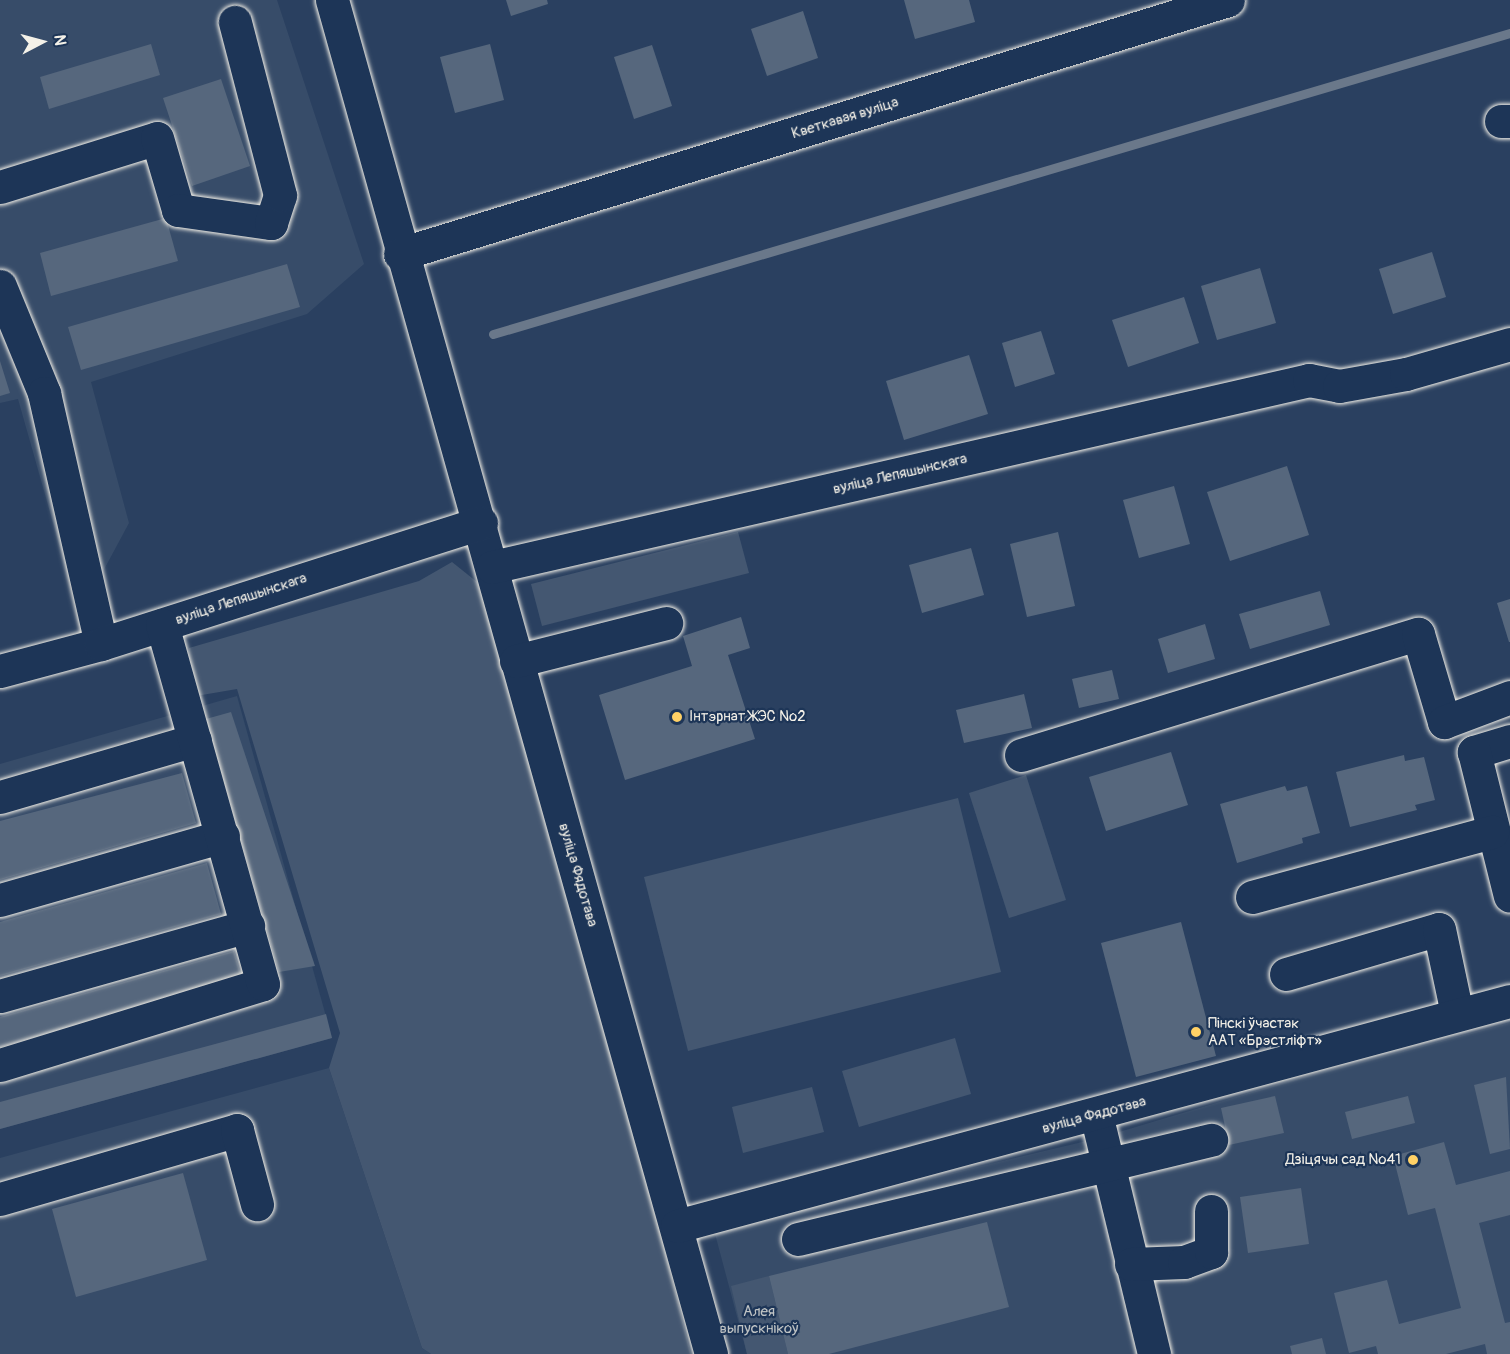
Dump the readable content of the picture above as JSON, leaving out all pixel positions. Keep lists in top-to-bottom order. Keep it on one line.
{"streets":{"street":["Кветкавая вуліца","вуліца Лепяшынскага","вуліца Фядотава"]},"crossings":[["Кветкавая вуліца","вуліца Фядотава"],["вуліца Лепяшынскага","вуліца Фядотава"]],"parks":["Алея выпускнікоў"],"places":["Інтэрнат ЖЭС №2","Пінскі ўчастак ААТ «Брэстліфт»","Дзіцячы сад №41"],"north":"right"}
